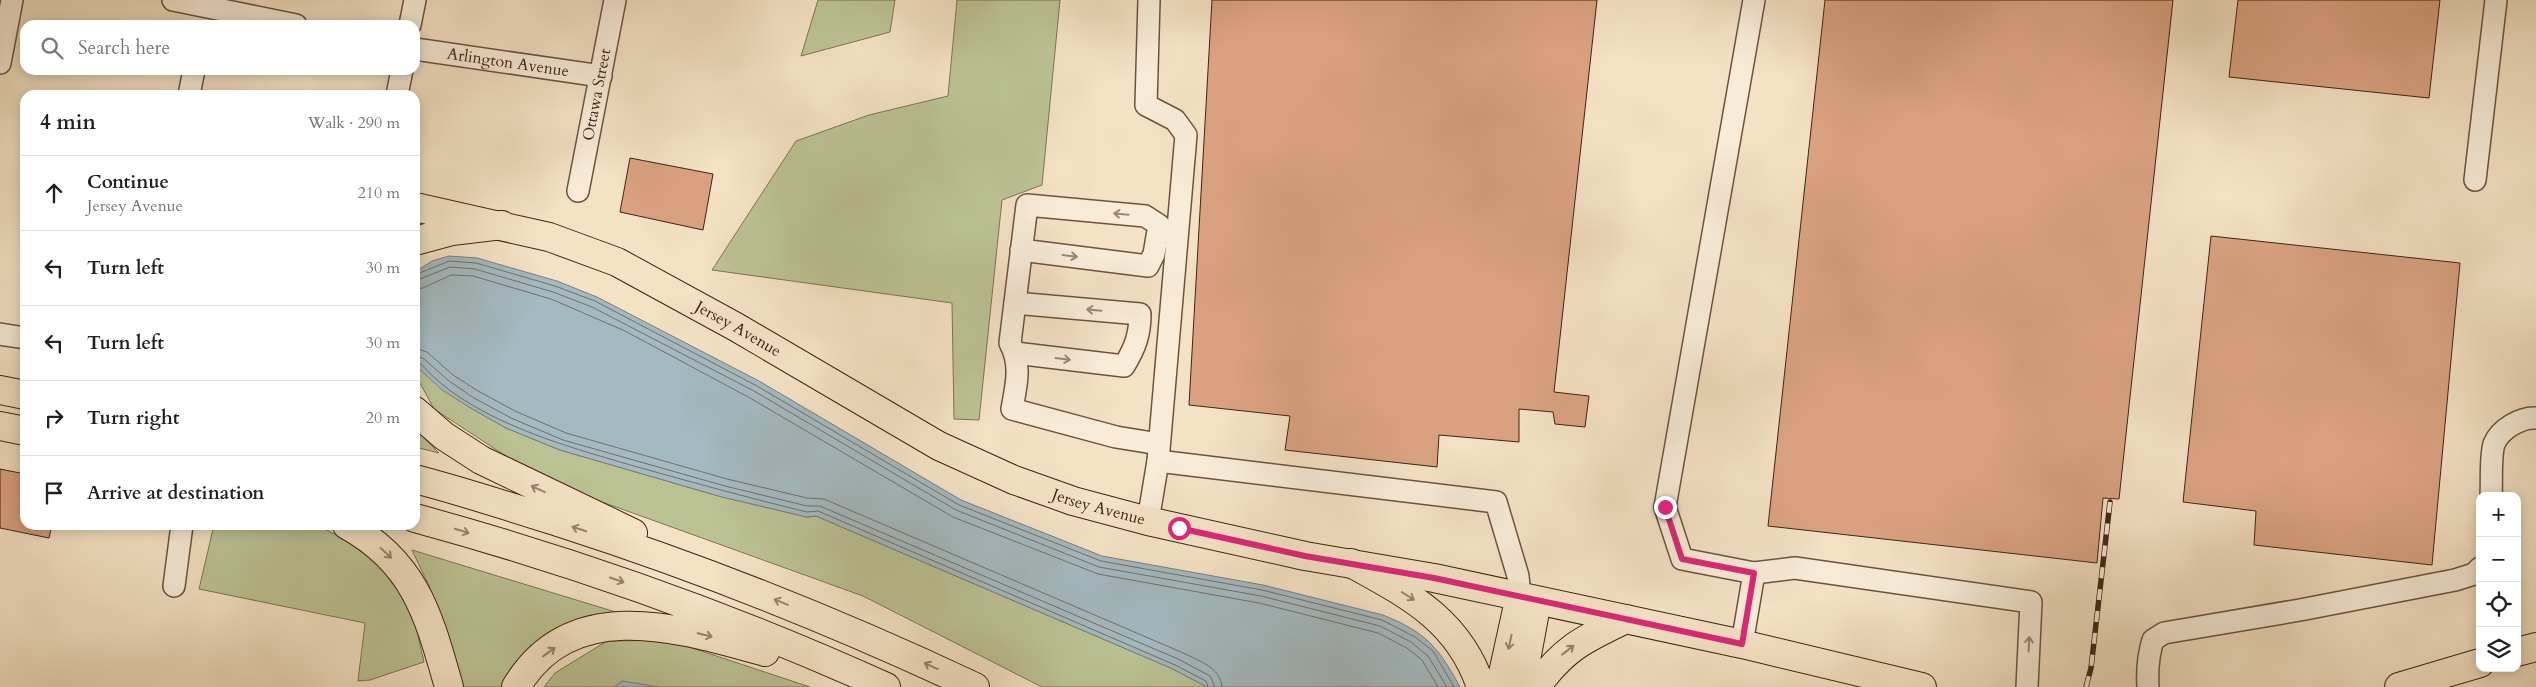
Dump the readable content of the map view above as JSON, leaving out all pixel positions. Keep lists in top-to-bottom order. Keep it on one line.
{"streets":{"main road":["Jersey Avenue"],"street":["Arlington Avenue","Ottawa Street"]},"crossings":[["Arlington Avenue","Ottawa Street"]],"page":{"search":"Search here","heading":["4 min","Walk · 290 m"],"list":[["Continue","Jersey Avenue","210 m"],["Turn left","30 m"],["Turn left","30 m"],["Turn right","20 m"],"Arrive at destination"],"map_buttons":["+","−"]}}
